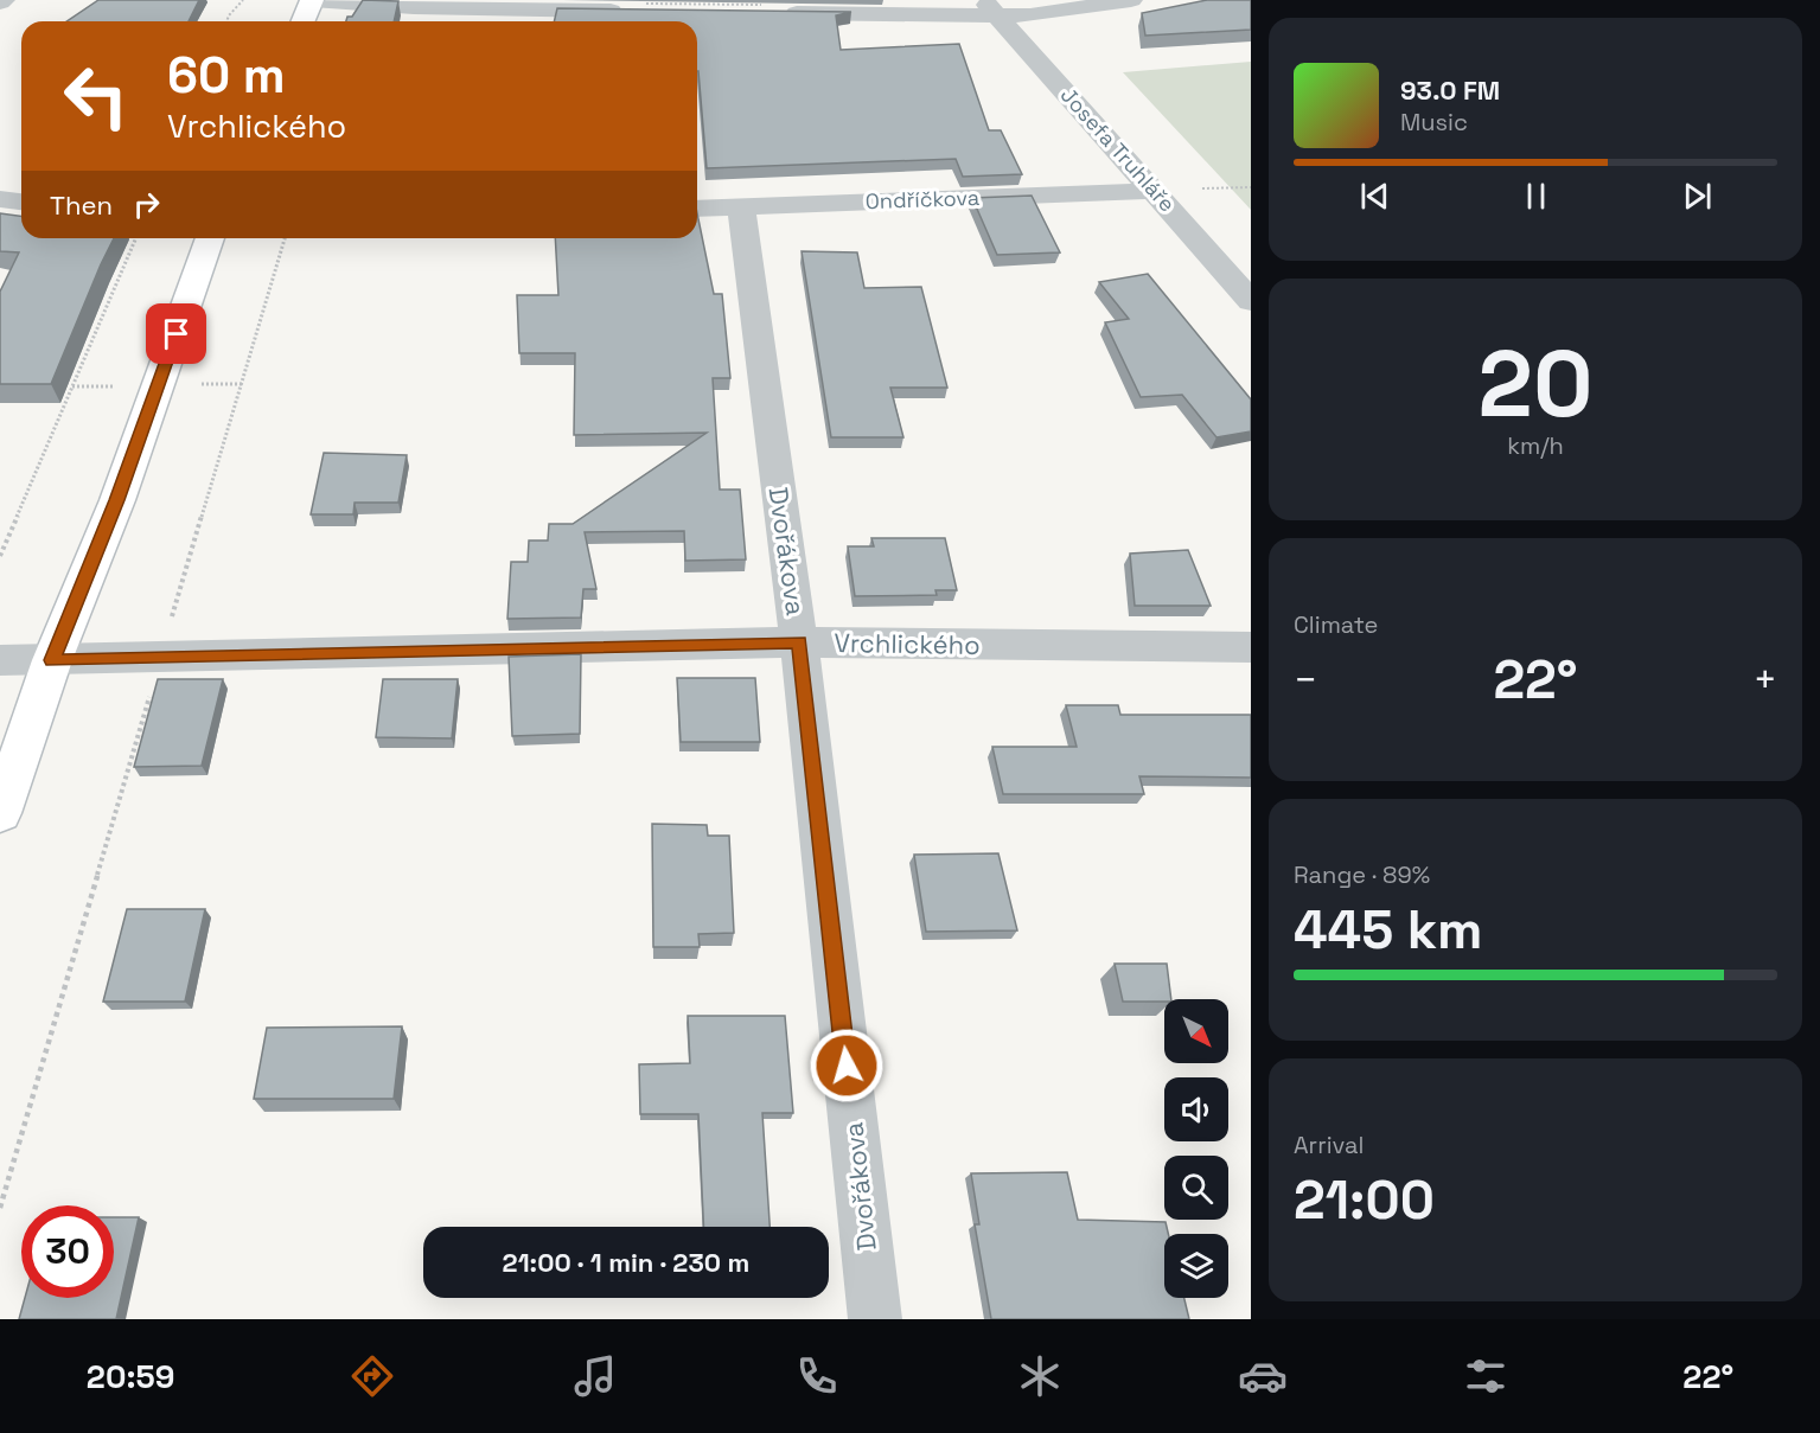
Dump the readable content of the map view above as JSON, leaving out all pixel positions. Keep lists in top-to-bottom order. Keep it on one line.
{"streets":{"street":["Josefa Truhláře","Ondříčkova","Dvořákova","Vrchlického"]},"crossings":[["Josefa Truhláře","Ondříčkova"],["Ondříčkova","Dvořákova"],["Dvořákova","Vrchlického"]],"north":"bottom right","page":{"turn":["60 m","Vrchlického"],"song":["93.0 FM","Music"],"then":"Then","tile":[["20","km/h"],"Climate",["Range · 89%","445 km"],["Arrival","21:00"]],"heat":["−","22°","+"],"limit":"30","trip":"21:00 · 1 min · 230 m","tabs":["20:59","22°"]}}
